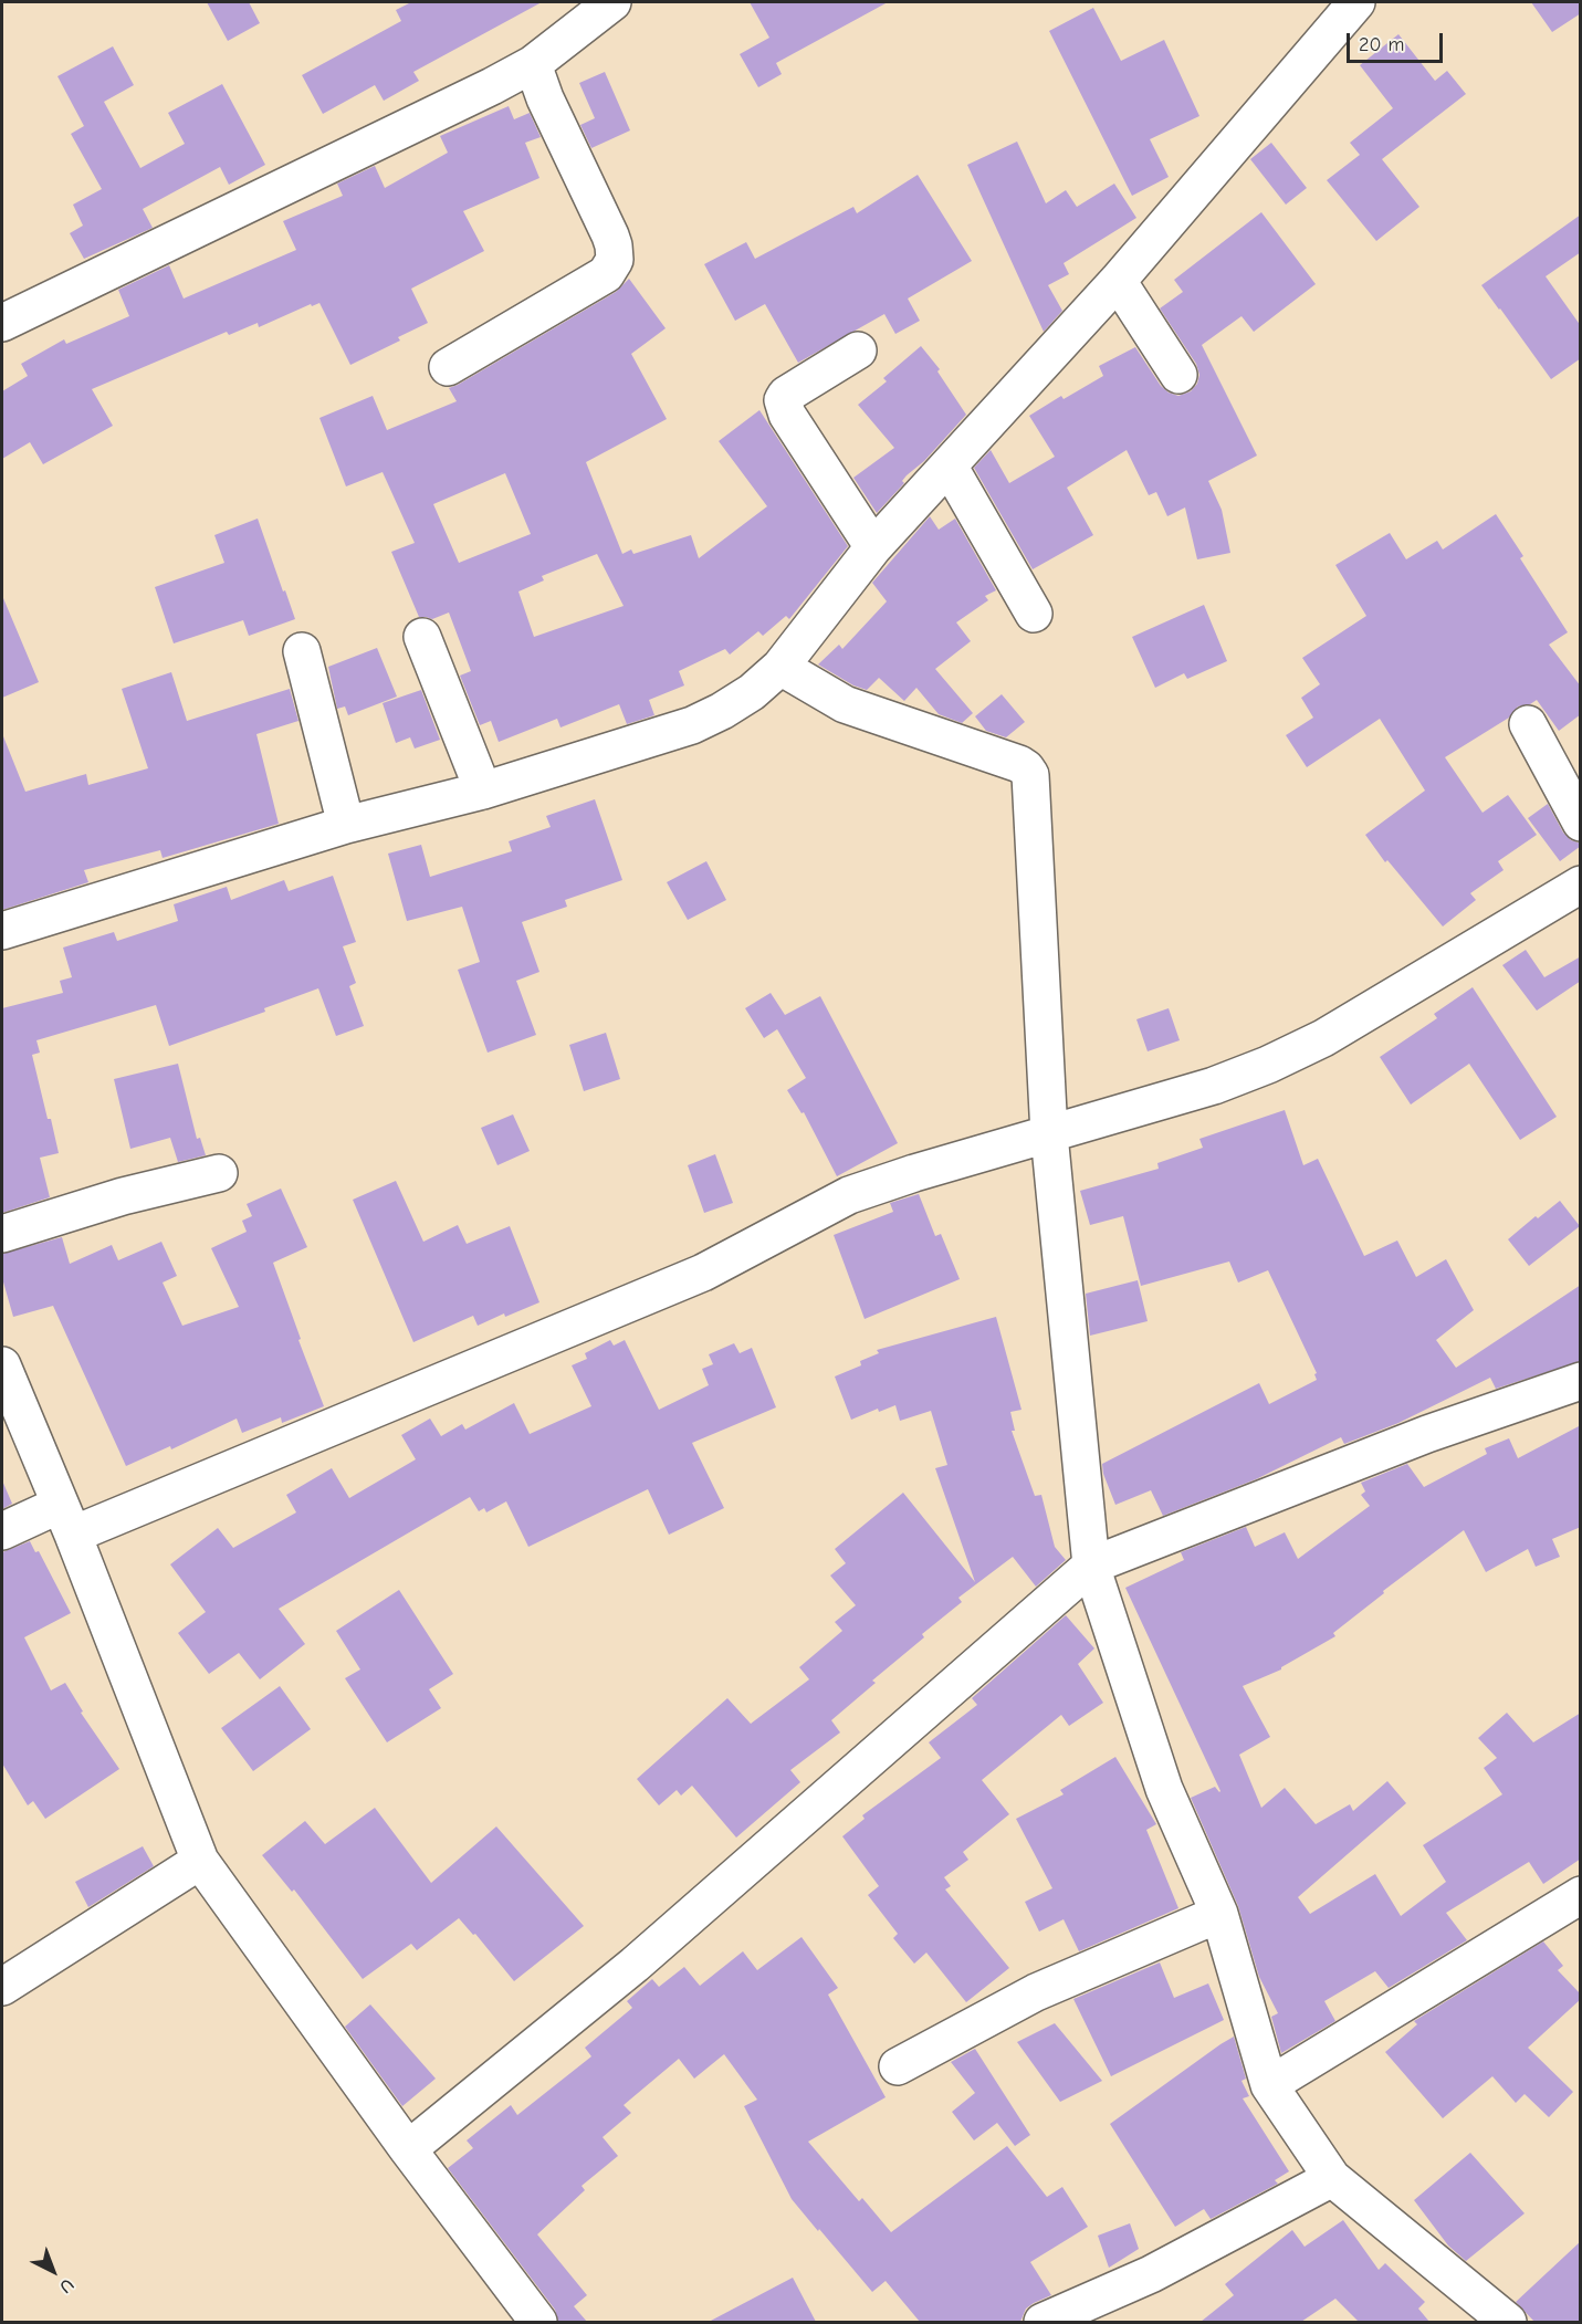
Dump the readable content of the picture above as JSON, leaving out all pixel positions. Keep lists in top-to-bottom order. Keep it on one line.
{"scale_bar":"20 m","north":"bottom right"}
